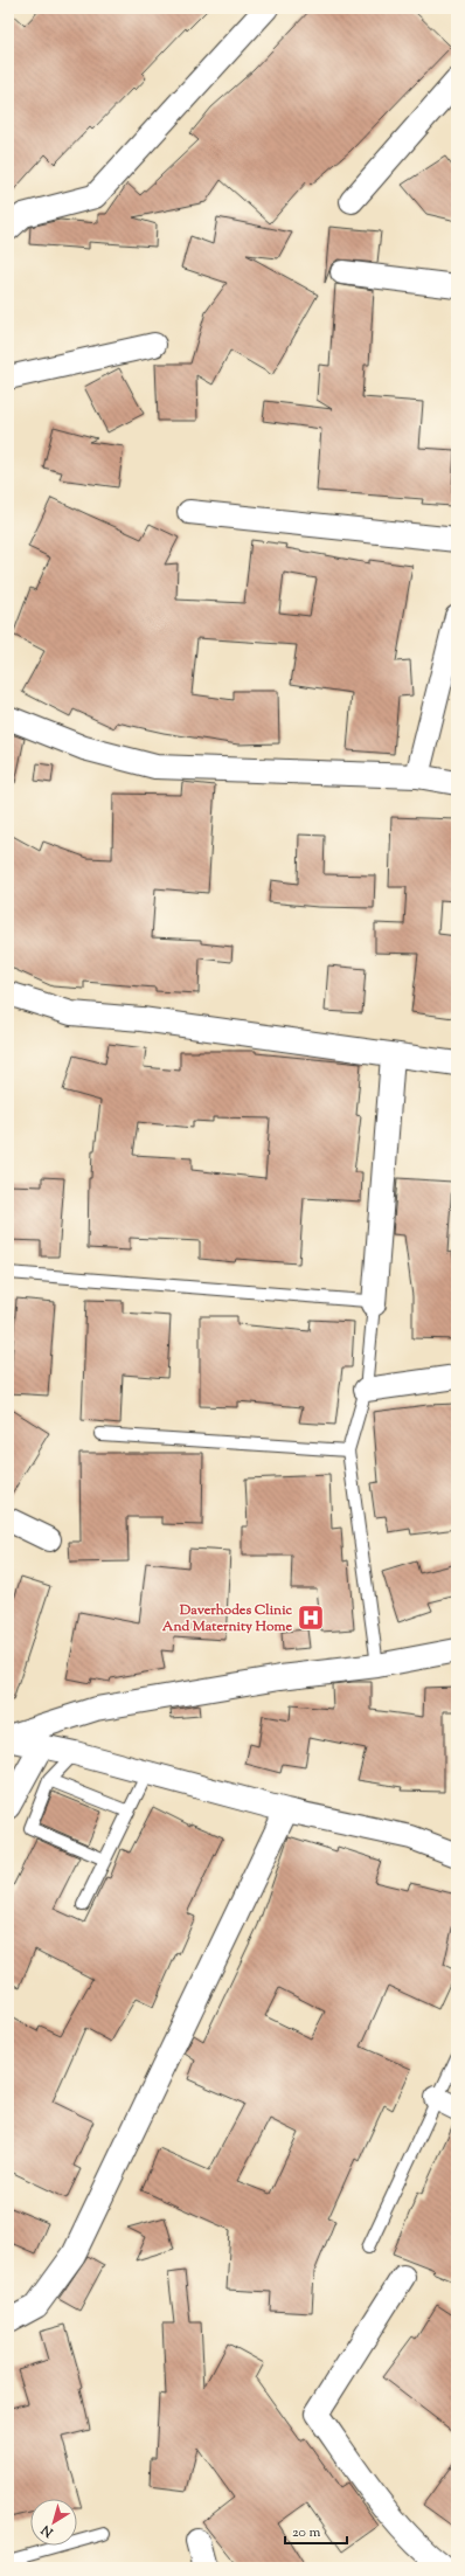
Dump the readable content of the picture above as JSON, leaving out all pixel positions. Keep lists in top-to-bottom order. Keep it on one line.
{"places":{"hospital":["Daverhodes Clinic And Maternity Home"]},"scale_bar":"20 m","north":"bottom left"}
